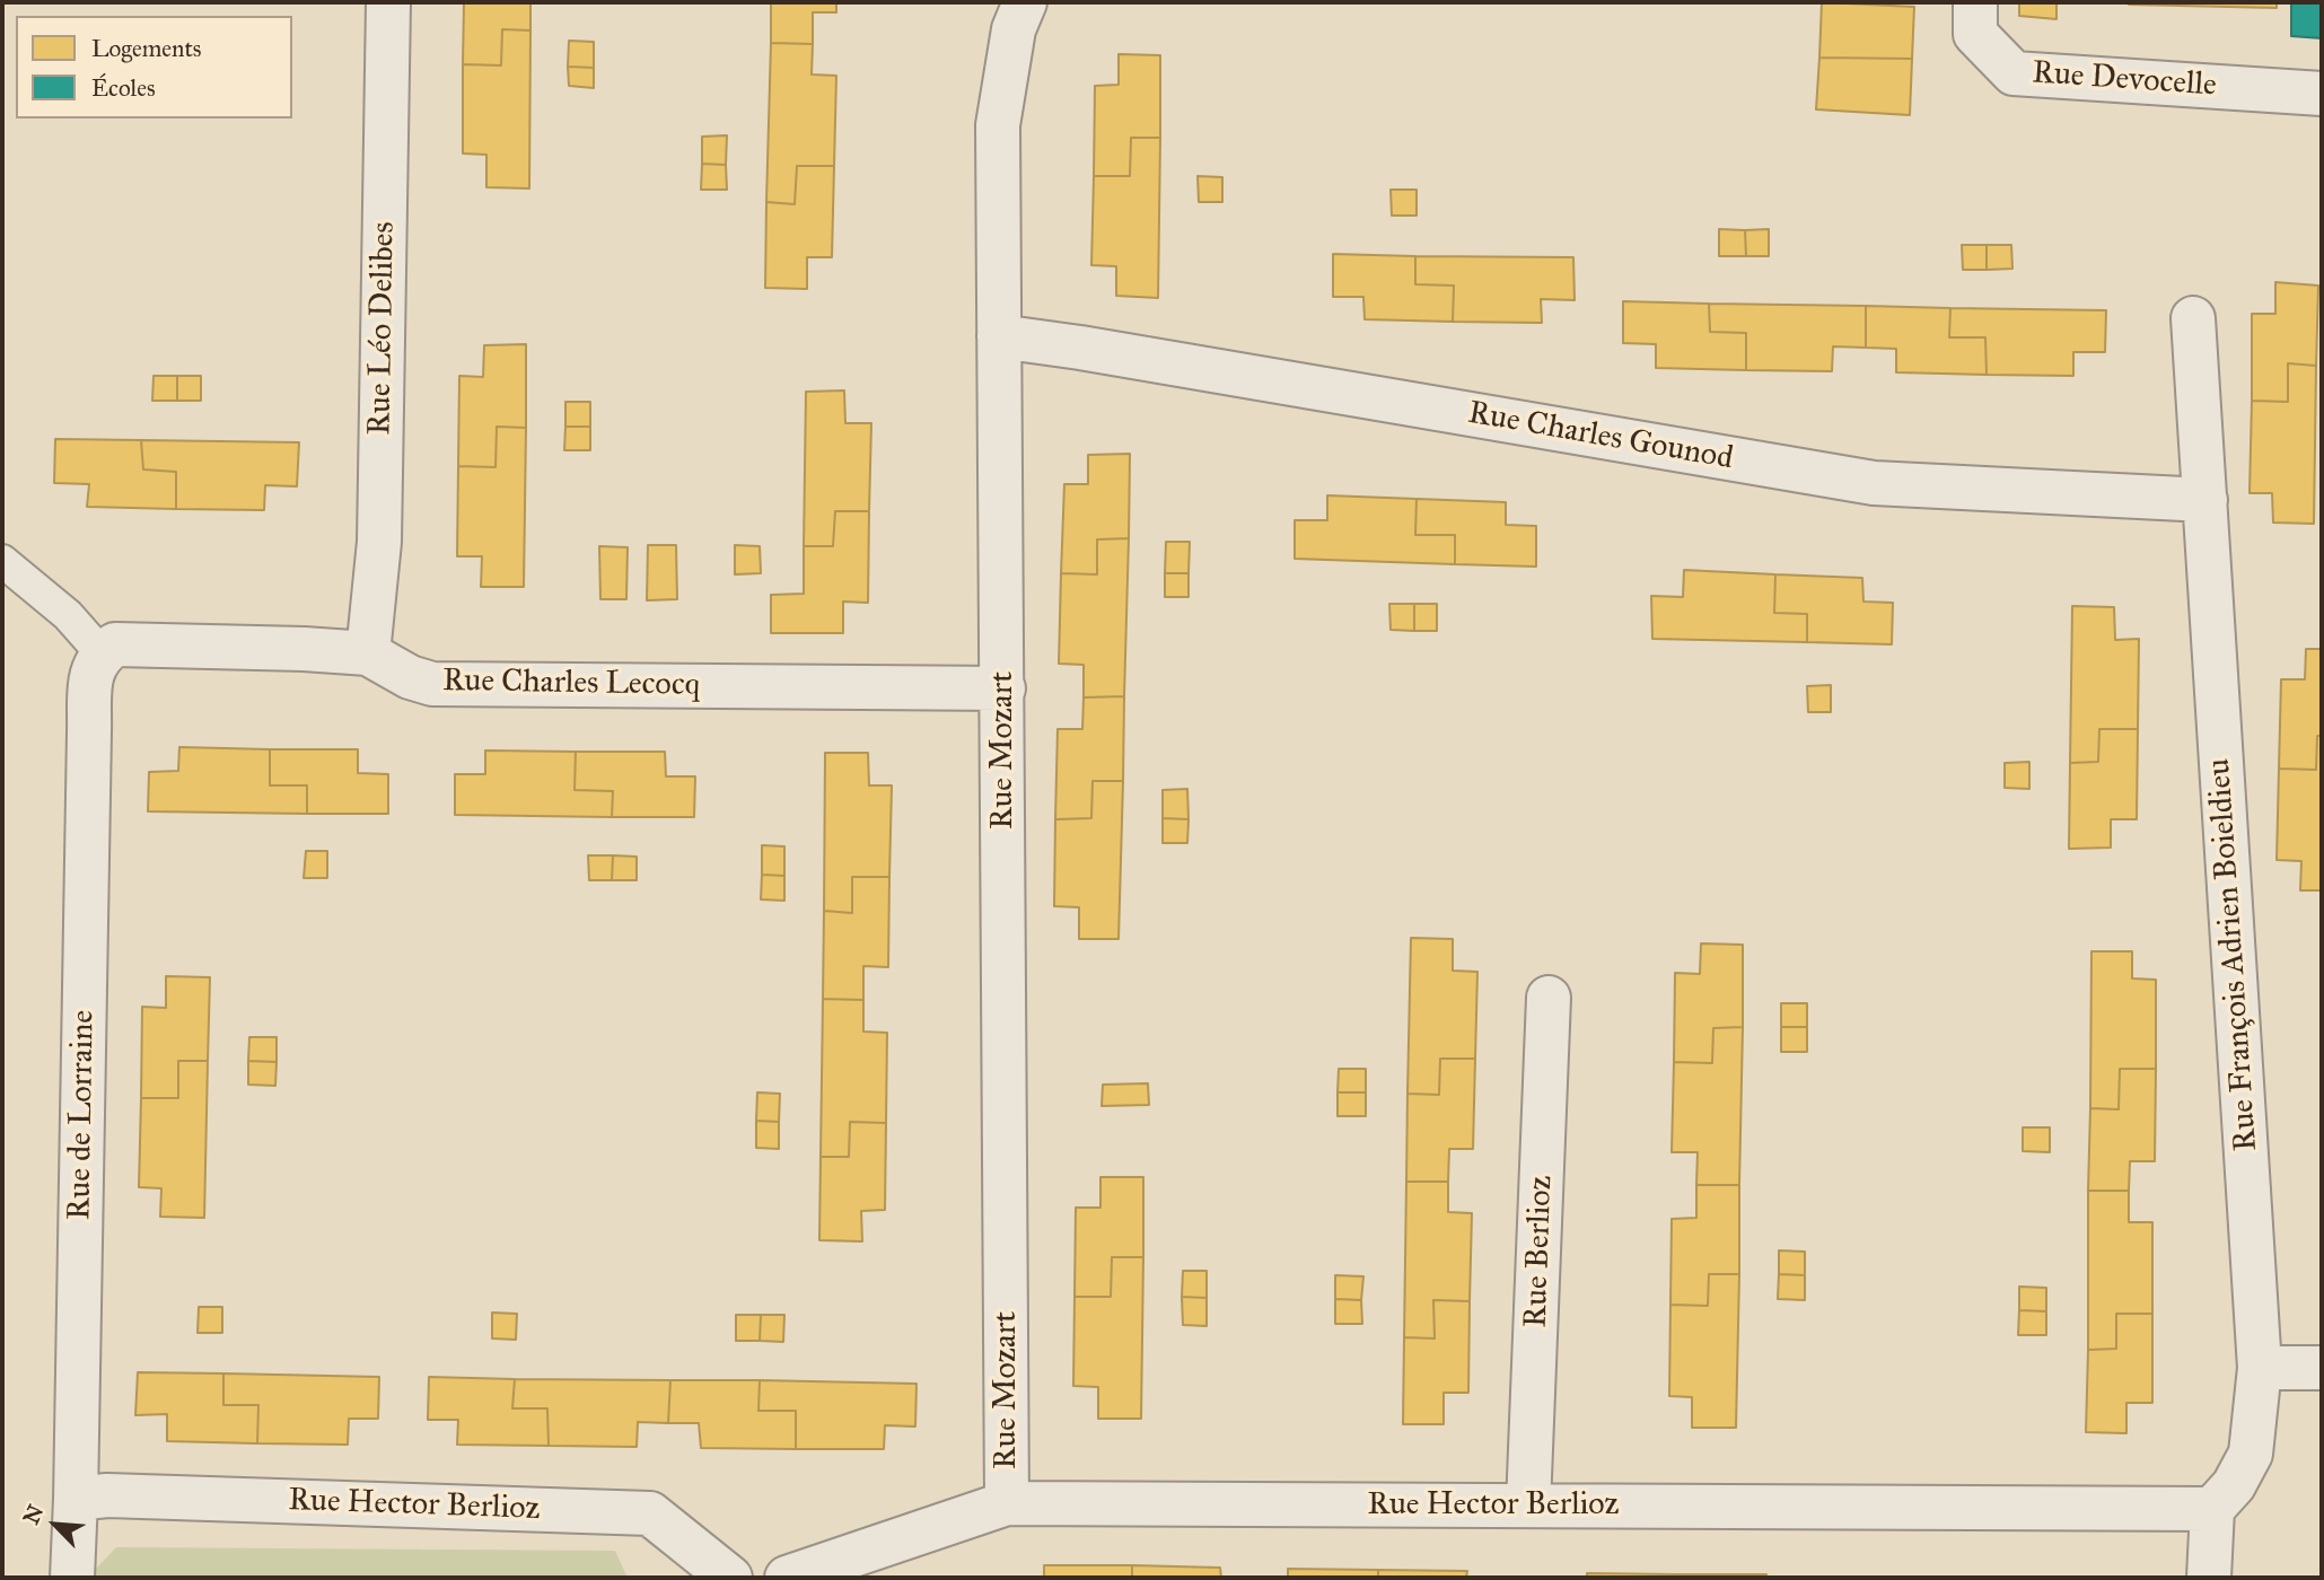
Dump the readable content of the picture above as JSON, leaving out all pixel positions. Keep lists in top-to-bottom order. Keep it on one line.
{"streets":{"street":["Rue Devocelle","Rue Léo Delibes","Rue Charles Gounod","Rue Charles Lecocq","Rue Mozart","Rue François Adrien Boieldieu","Rue de Lorraine","Rue Berlioz","Rue Hector Berlioz"]},"crossings":[["Rue Léo Delibes","Rue Charles Lecocq"],["Rue Charles Gounod","Rue Mozart"],["Rue Charles Gounod","Rue François Adrien Boieldieu"],["Rue Charles Lecocq","Rue Mozart"],["Rue Charles Lecocq","Rue de Lorraine"],["Rue Mozart","Rue Hector Berlioz"],["Rue François Adrien Boieldieu","Rue Hector Berlioz"],["Rue de Lorraine","Rue Hector Berlioz"],["Rue Berlioz","Rue Hector Berlioz"]],"legend":["Logements","Écoles"],"north":"top left"}
